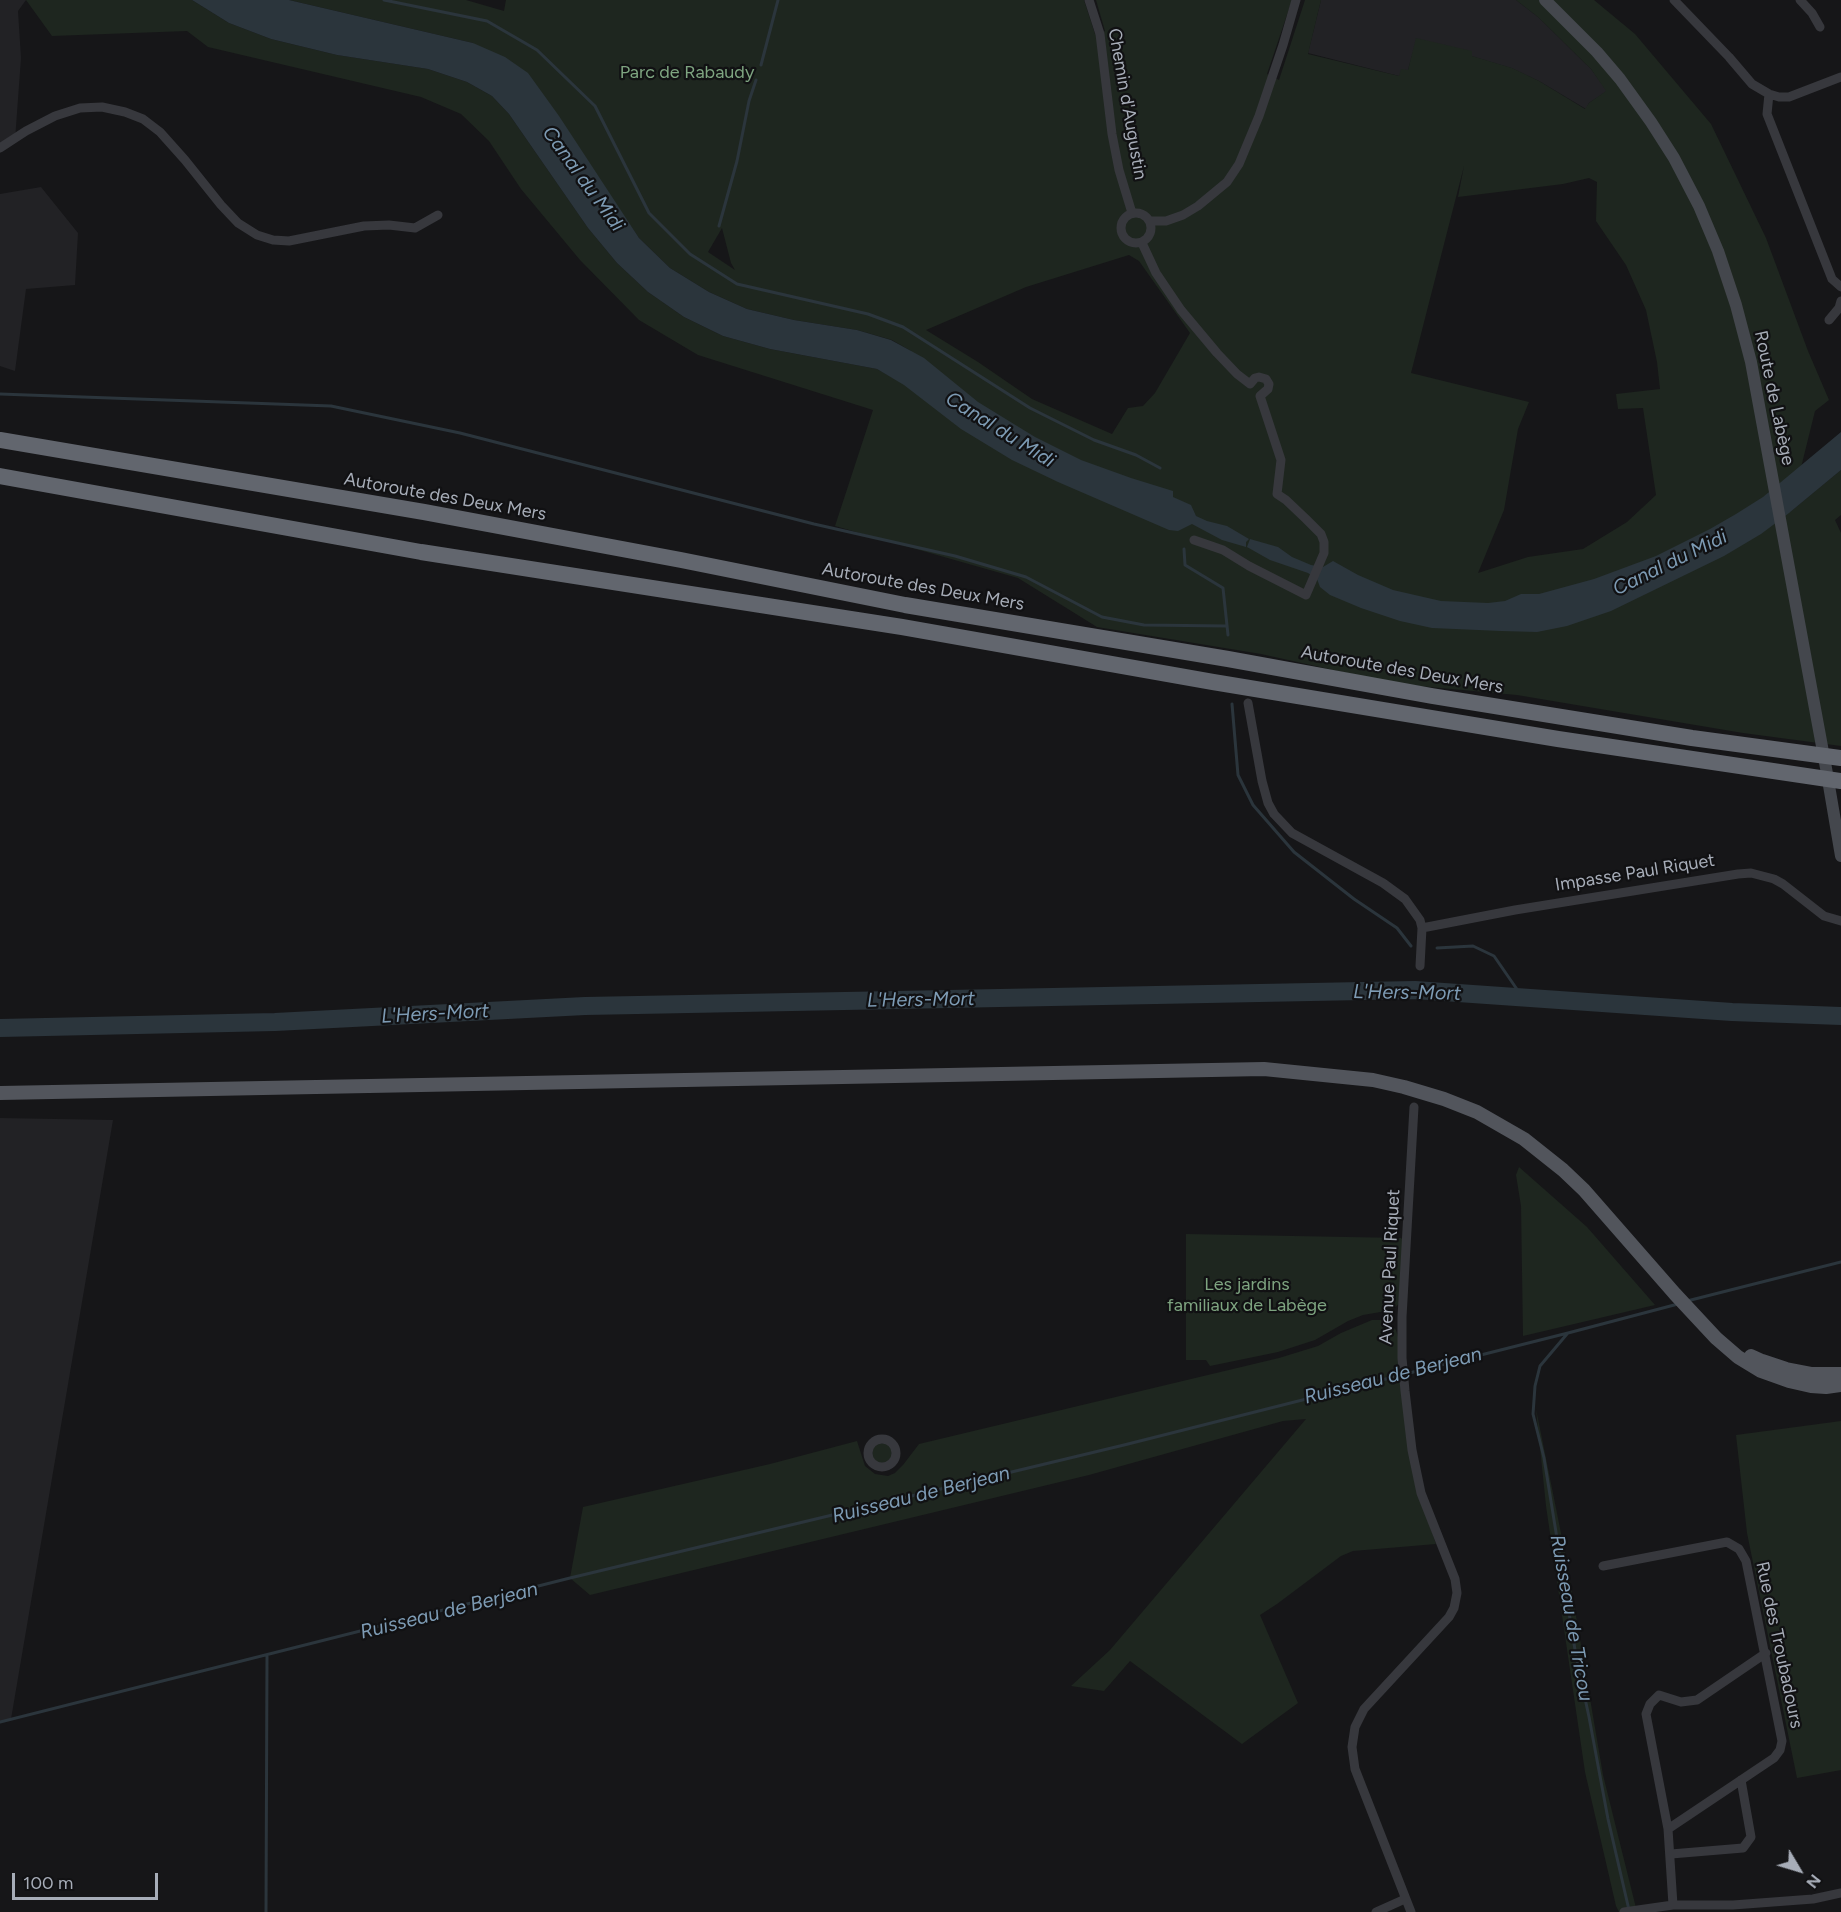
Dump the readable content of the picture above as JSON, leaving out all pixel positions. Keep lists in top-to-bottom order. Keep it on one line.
{"streets":{"highway":["Autoroute des Deux Mers"],"street":["Chemin d'Augustin","Route de Labège","Impasse Paul Riquet","Avenue Paul Riquet","Rue des Troubadours"]},"water":["Canal du Midi","L'Hers-Mort","Ruisseau de Berjean","Ruisseau de Tricou"],"parks":["Parc de Rabaudy","Les jardins familiaux de Labège"],"scale_bar":"100 m","north":"bottom right"}
